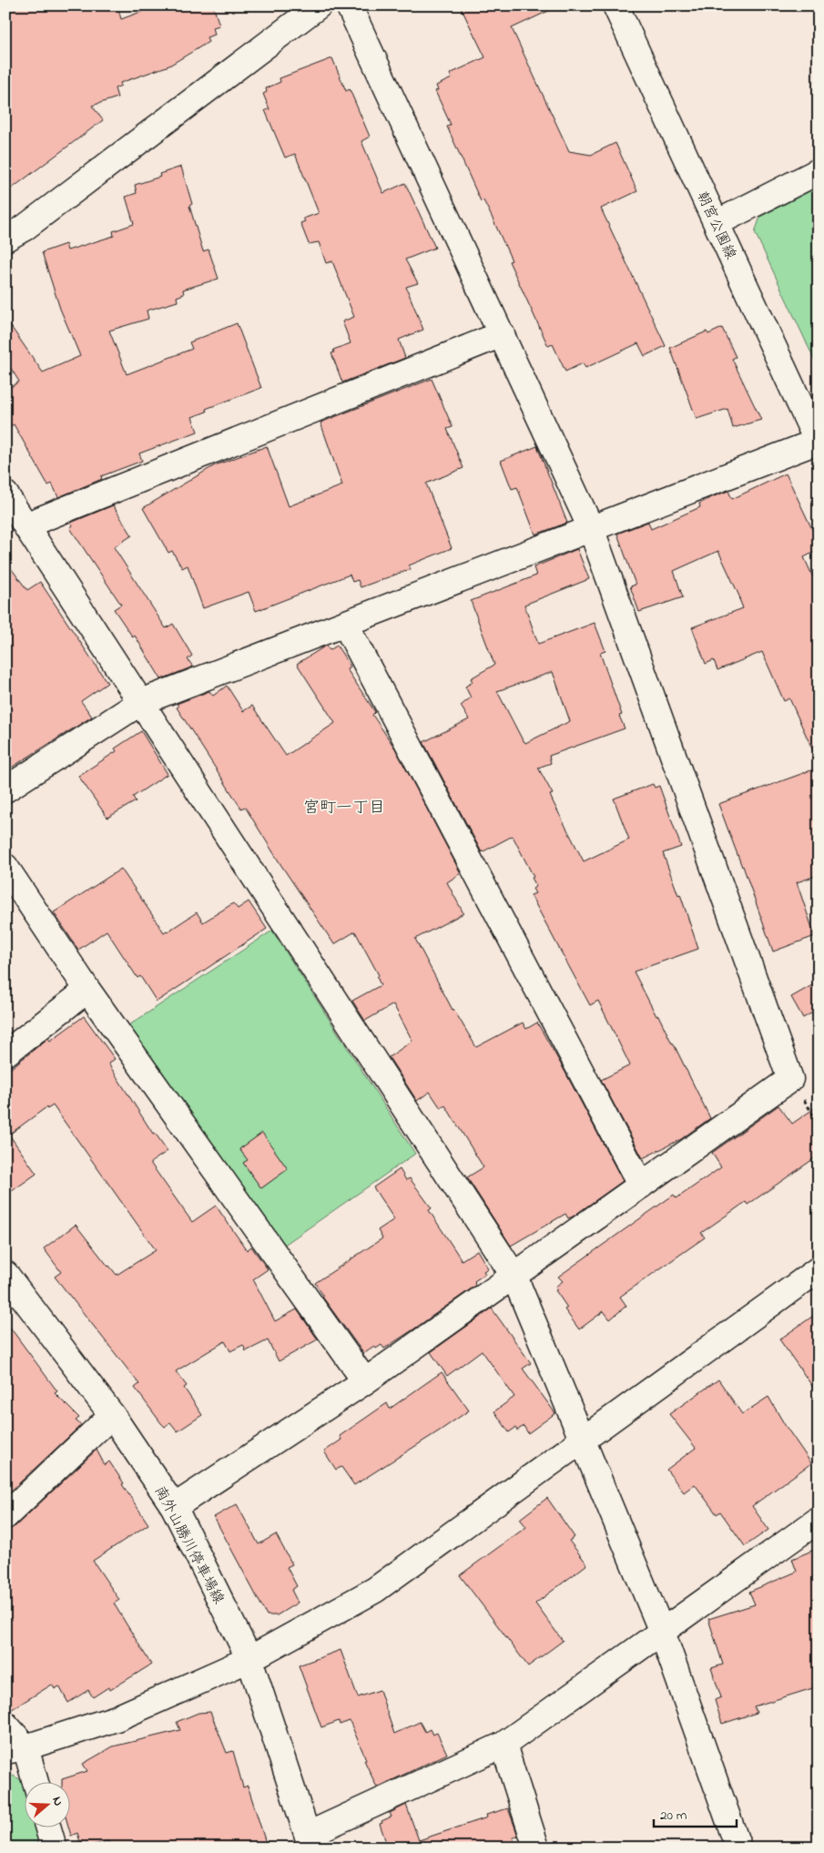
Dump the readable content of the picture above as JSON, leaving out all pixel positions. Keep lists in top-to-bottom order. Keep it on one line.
{"streets":{"street":["朝宮公園線","南外山勝川停車場線"]},"districts":["宮町一丁目"],"scale_bar":"20 m","north":"right"}
